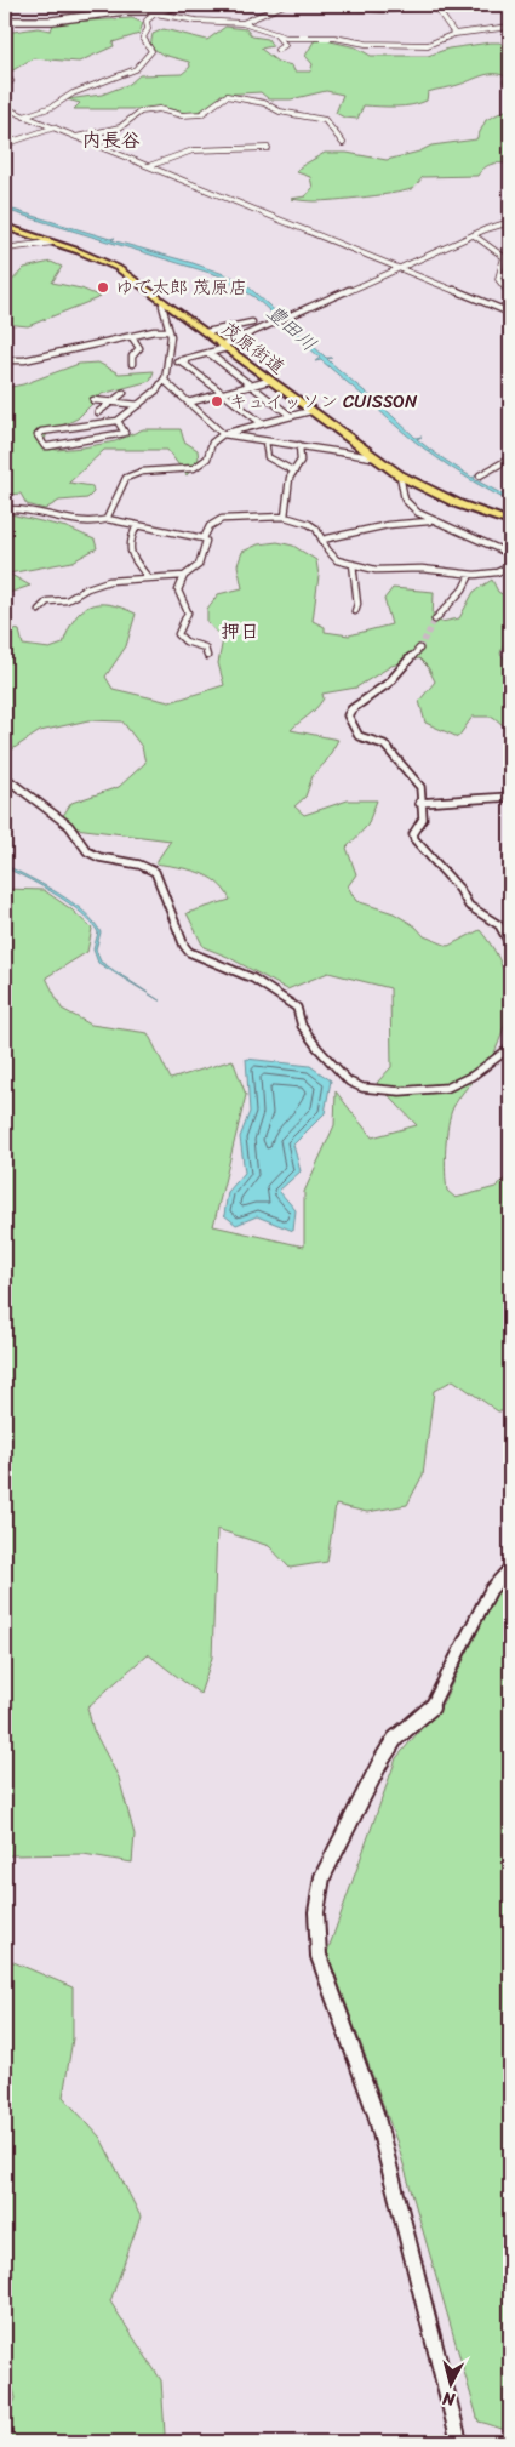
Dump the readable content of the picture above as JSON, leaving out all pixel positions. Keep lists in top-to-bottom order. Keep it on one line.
{"streets":{"main road":["茂原街道"]},"districts":["内長谷","押日"],"water":["豊田川"],"places":["ゆで太郎 茂原店","キュイッソン CUISSON"],"north":"bottom"}
